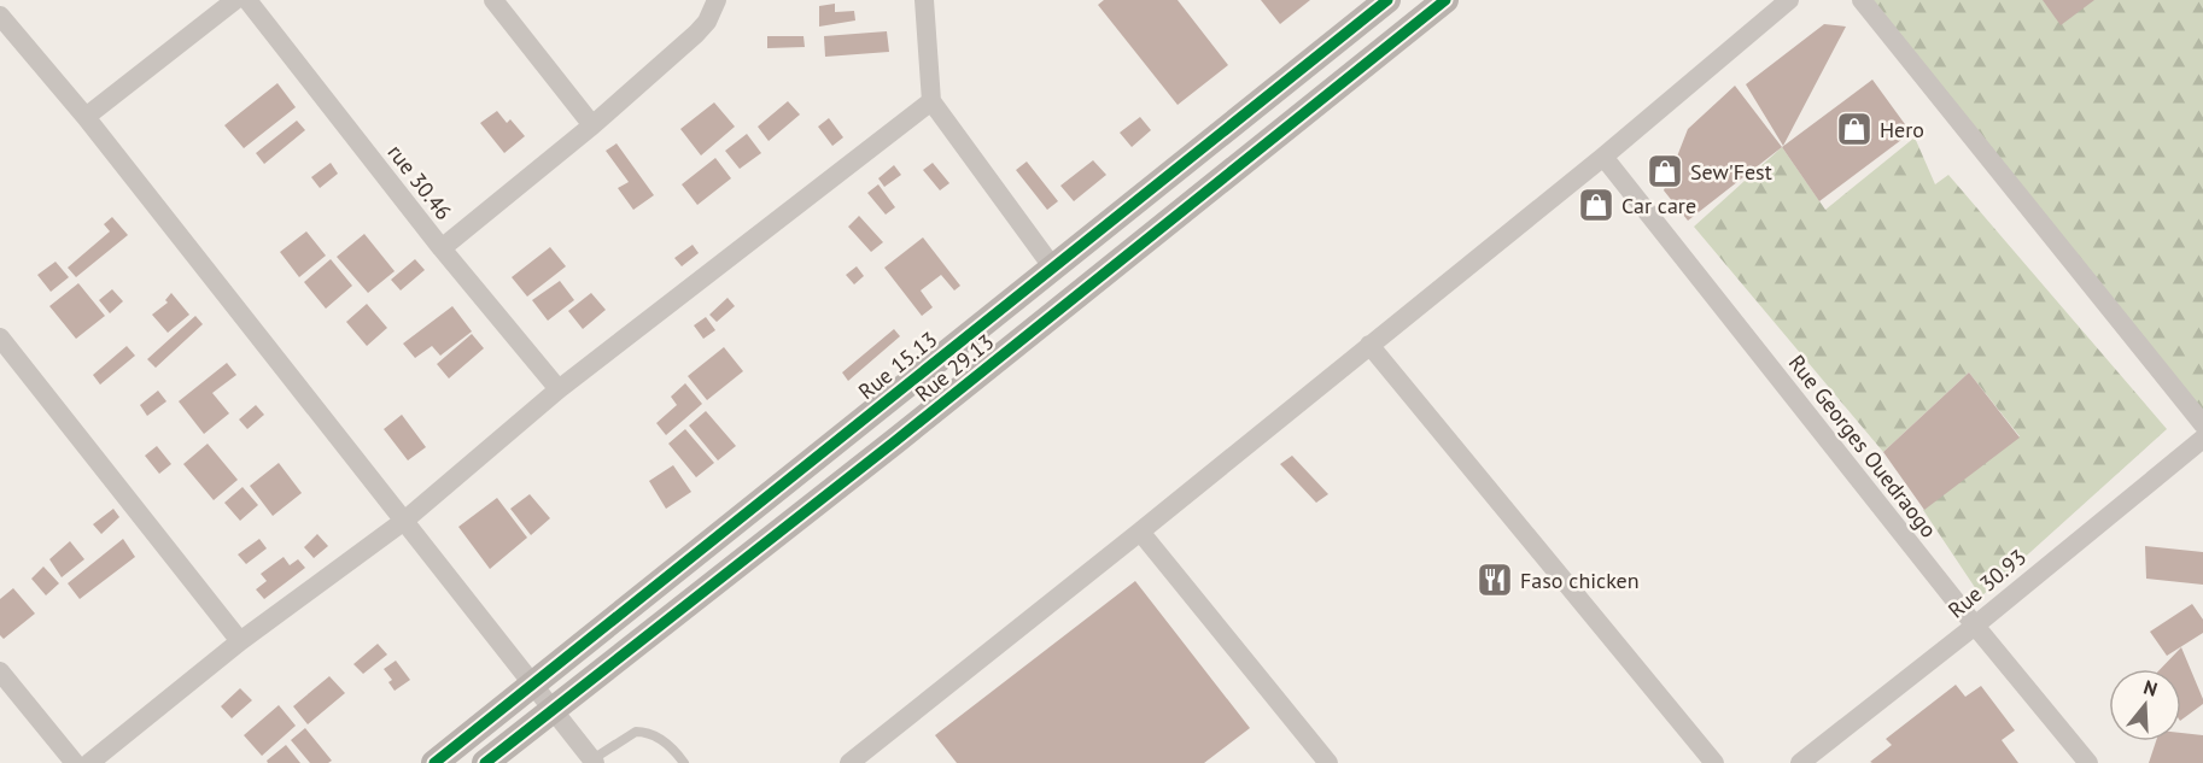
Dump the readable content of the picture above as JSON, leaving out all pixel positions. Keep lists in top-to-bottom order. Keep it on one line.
{"streets":{"main road":["Rue 15.13","Rue 29.13"],"street":["rue 30.46","Rue Georges Ouedraogo","Rue 30.93"]},"crossings":[["Rue Georges Ouedraogo","Rue 30.93"]],"places":{"shop":["Hero","Sew'Fest","Car care"],"restaurant":["Faso chicken"]},"north":"top"}
